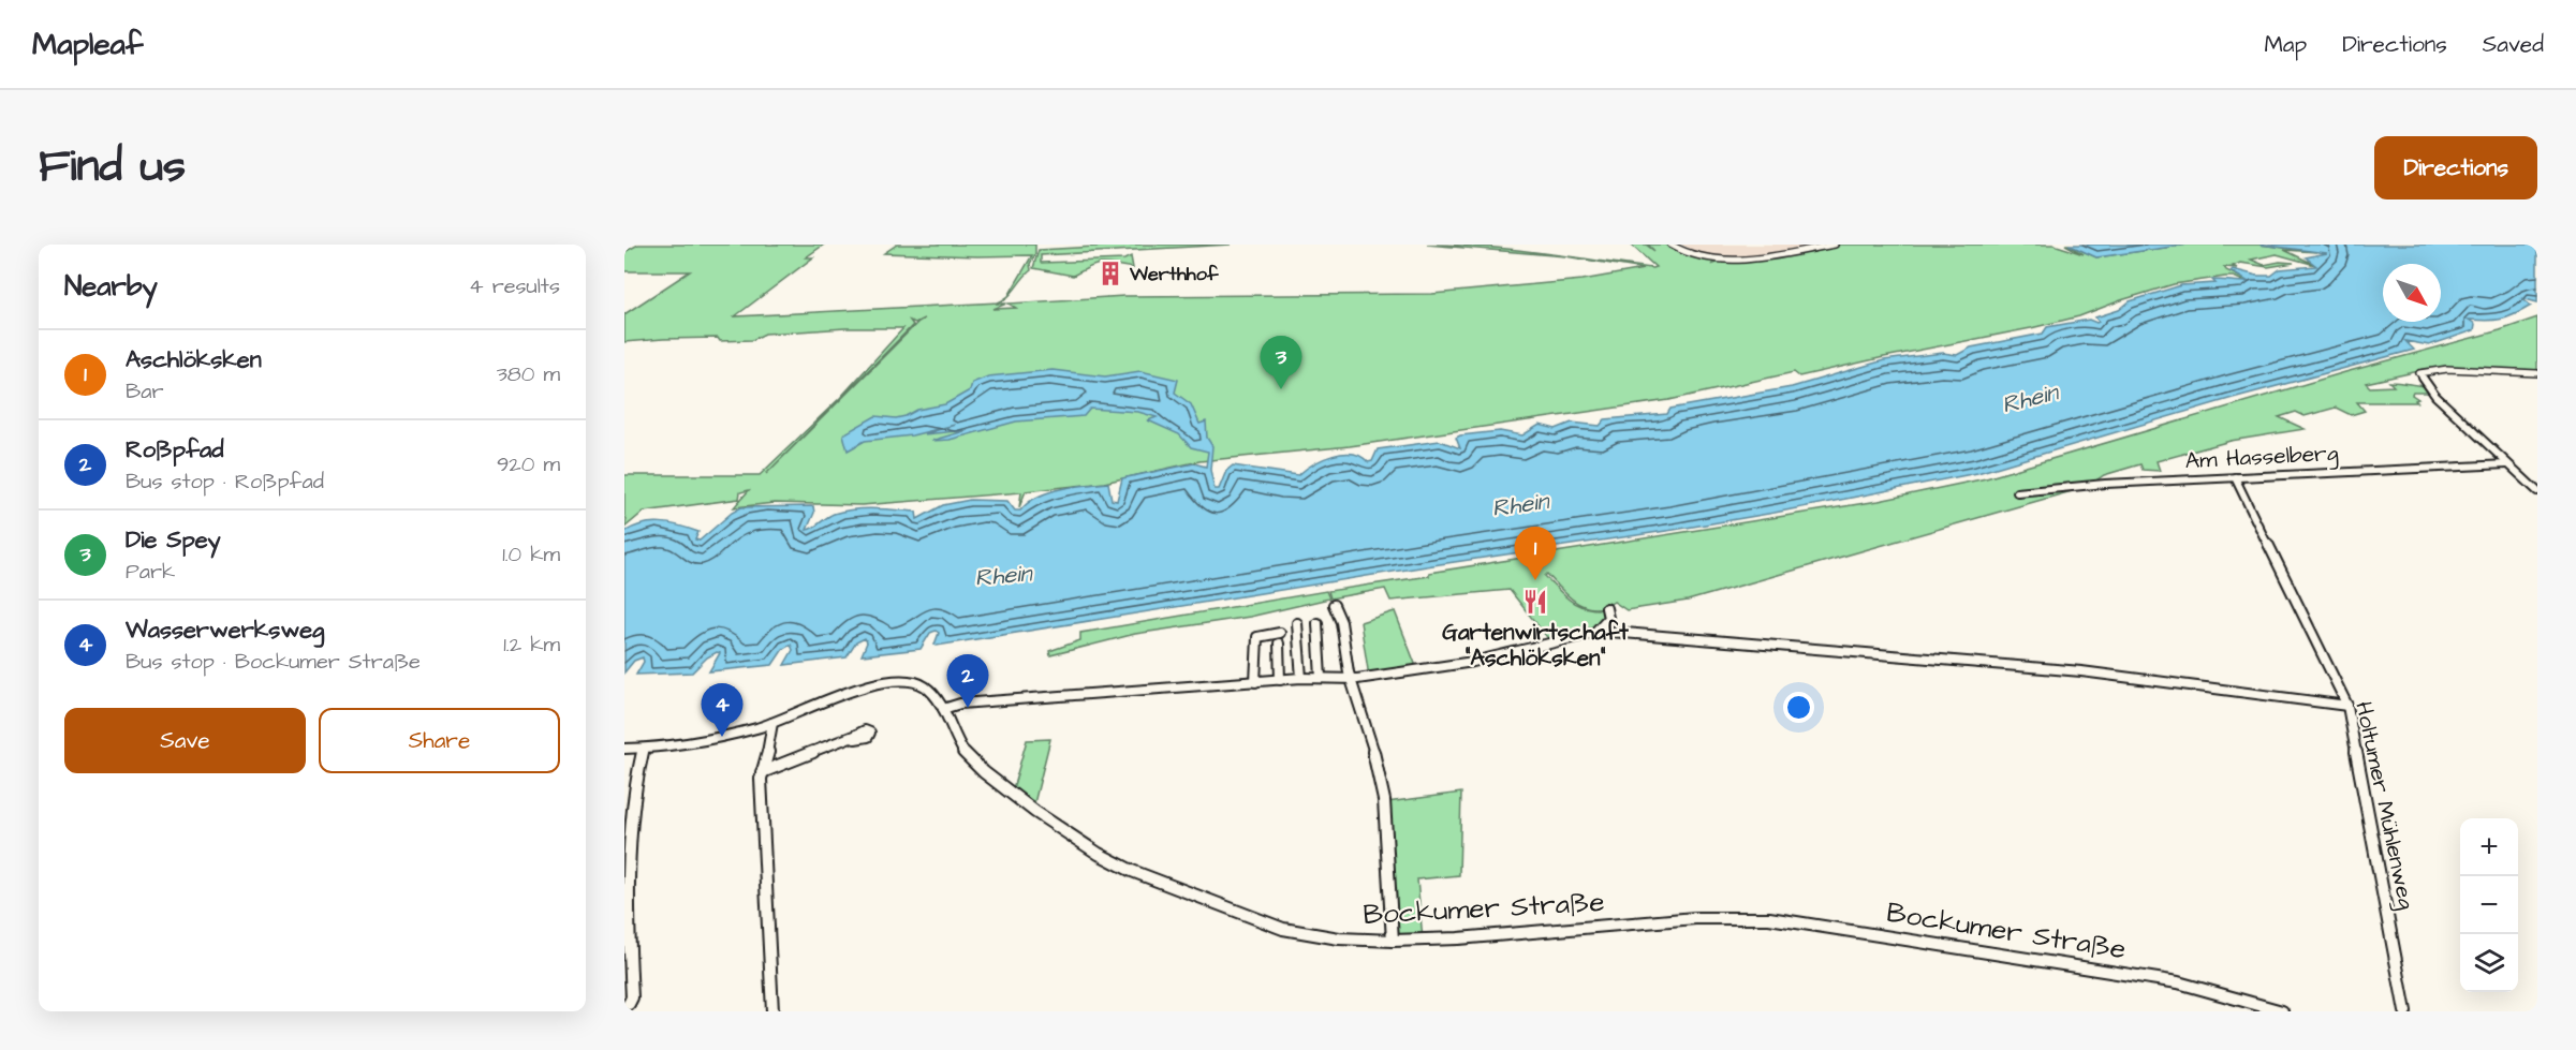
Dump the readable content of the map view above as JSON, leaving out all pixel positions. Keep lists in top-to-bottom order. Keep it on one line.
{"streets":{"street":["Am Hasselberg","Holtumer Mühlenweg","Bockumer Straße"]},"crossings":[["Am Hasselberg","Holtumer Mühlenweg"]],"water":["Rhein"],"places":{"building":["Werthhof"],"restaurant":["Gartenwirtschaft \"Aschlöksken\""]},"north":"bottom right","page":{"header":"Mapleaf","nav":["Map","Directions","Saved"],"title":"Find us","buttons":["Directions",["Save","Share"]],"heading":["Nearby","4 results"],"list":[{"mark":"1","name":"Aschlöksken","note":"Bar","value":"380 m"},{"mark":"2","name":"Roßpfad","note":"Bus stop · Roßpfad","value":"920 m"},{"mark":"3","name":"Die Spey","note":"Park","value":"1.0 km"},{"mark":"4","name":"Wasserwerksweg","note":"Bus stop · Bockumer Straße","value":"1.2 km"}],"pins":["3","1","2","4"],"map_buttons":["+","−"]}}
